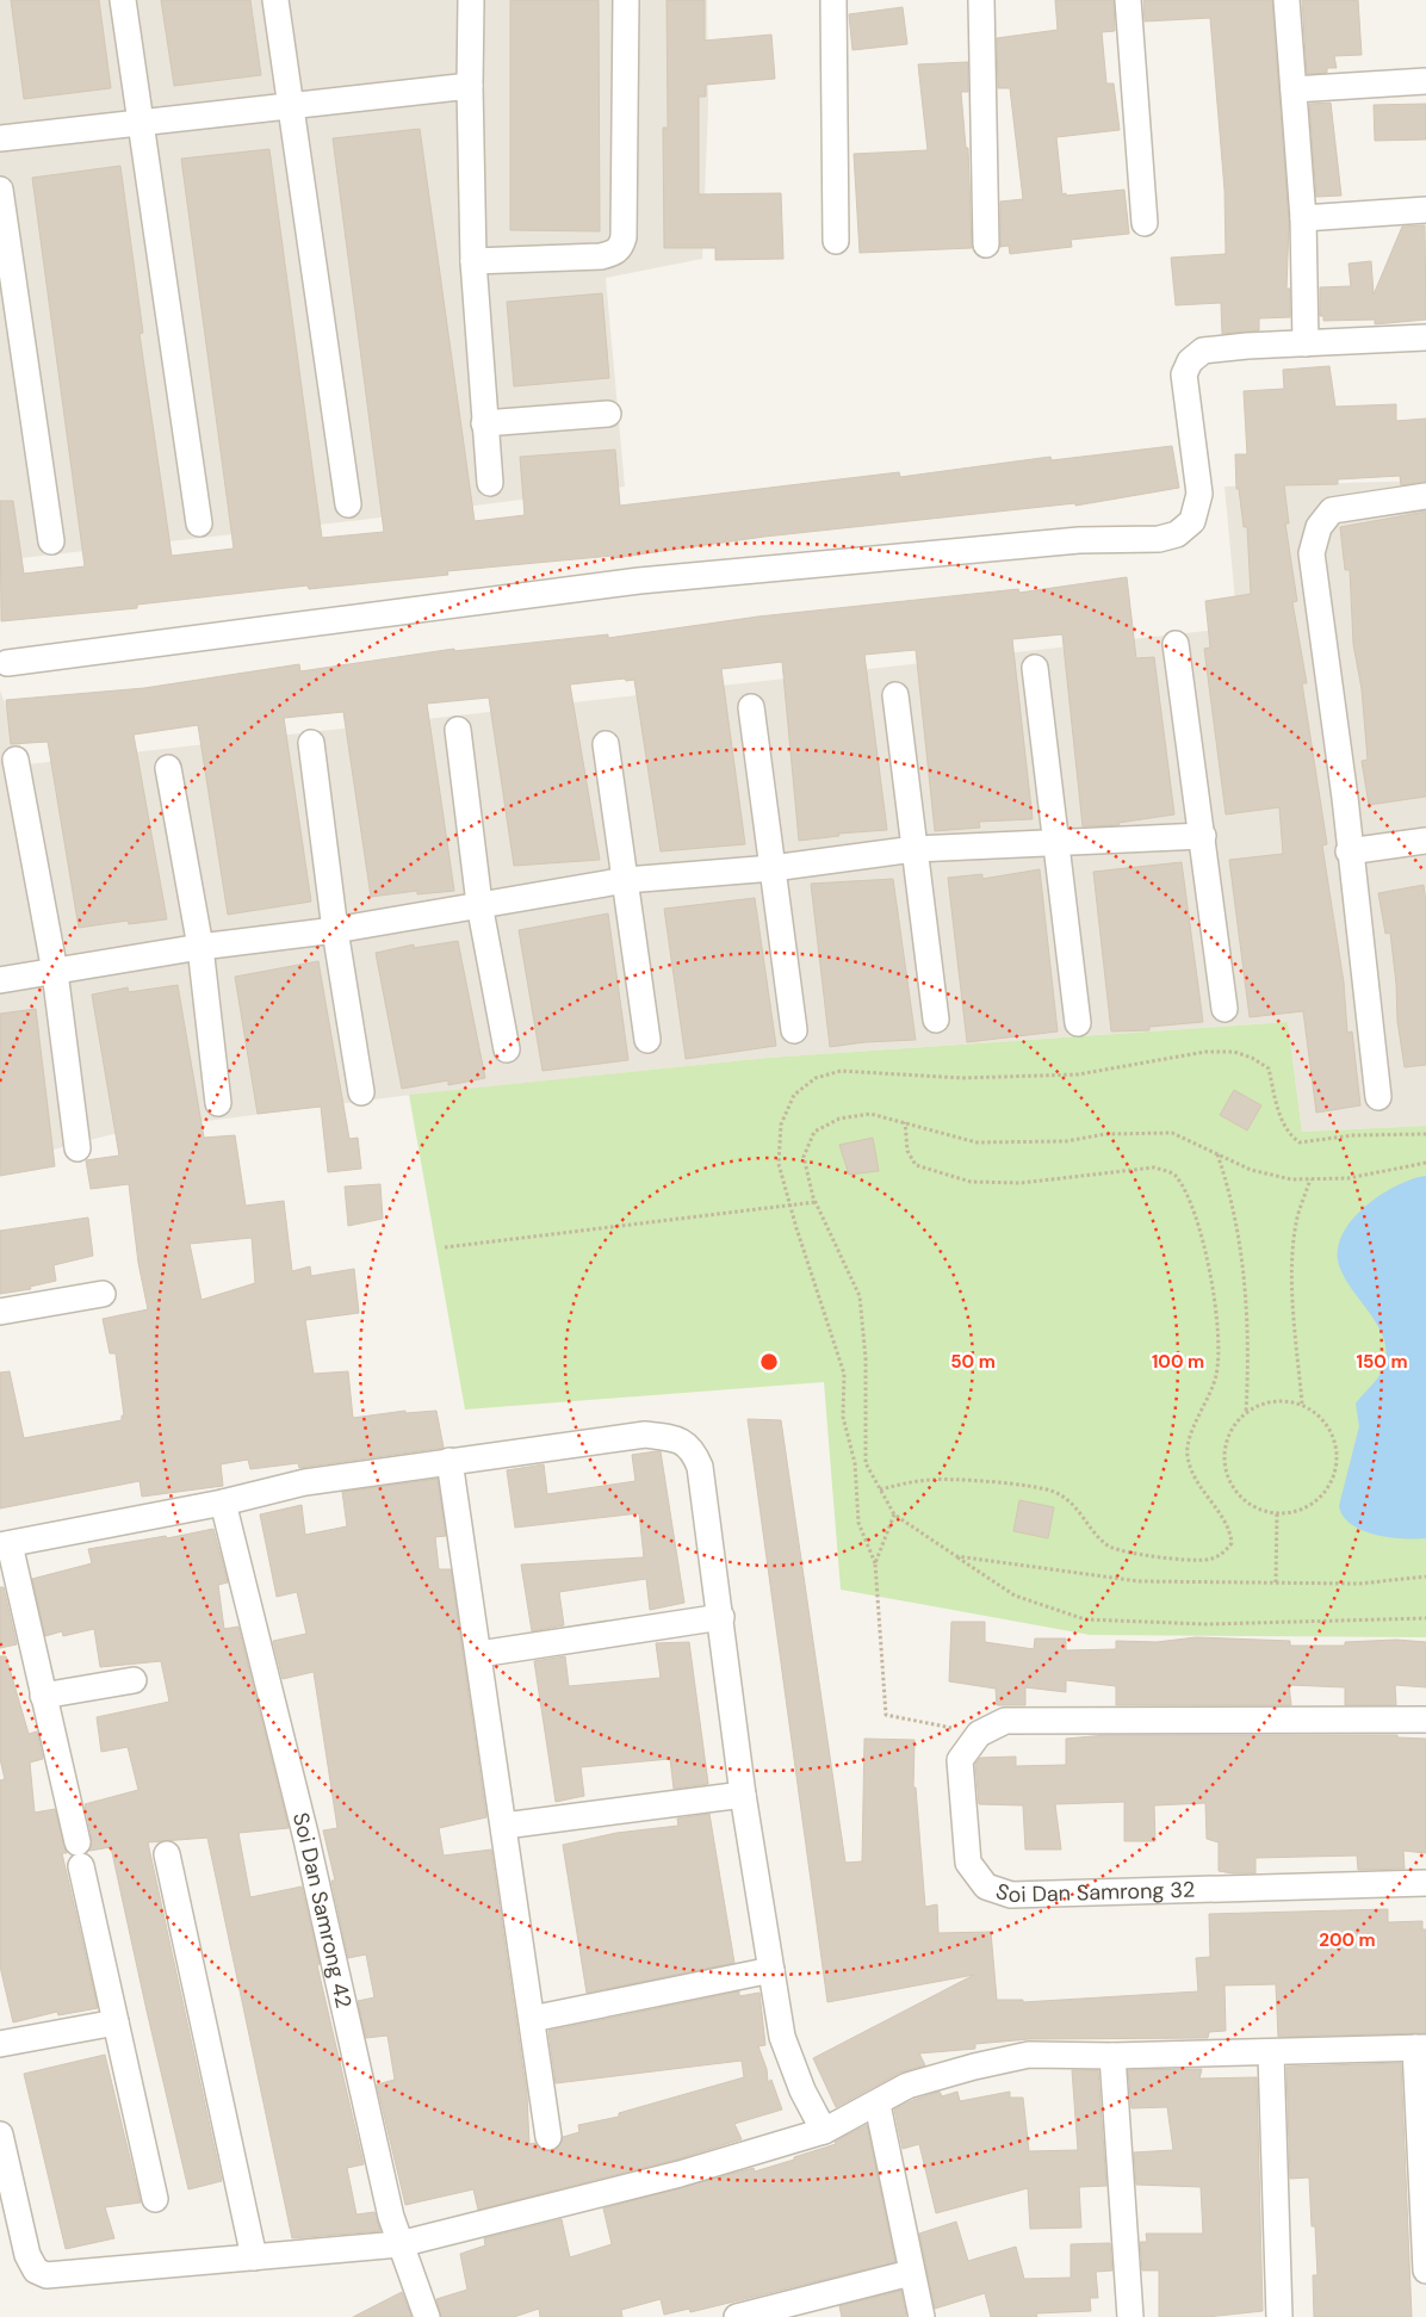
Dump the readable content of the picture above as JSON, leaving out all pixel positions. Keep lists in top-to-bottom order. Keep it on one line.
{"streets":{"street":["Soi Dan Samrong 32","Soi Dan Samrong 42"]},"rings":["50 m","100 m","150 m","200 m"]}
